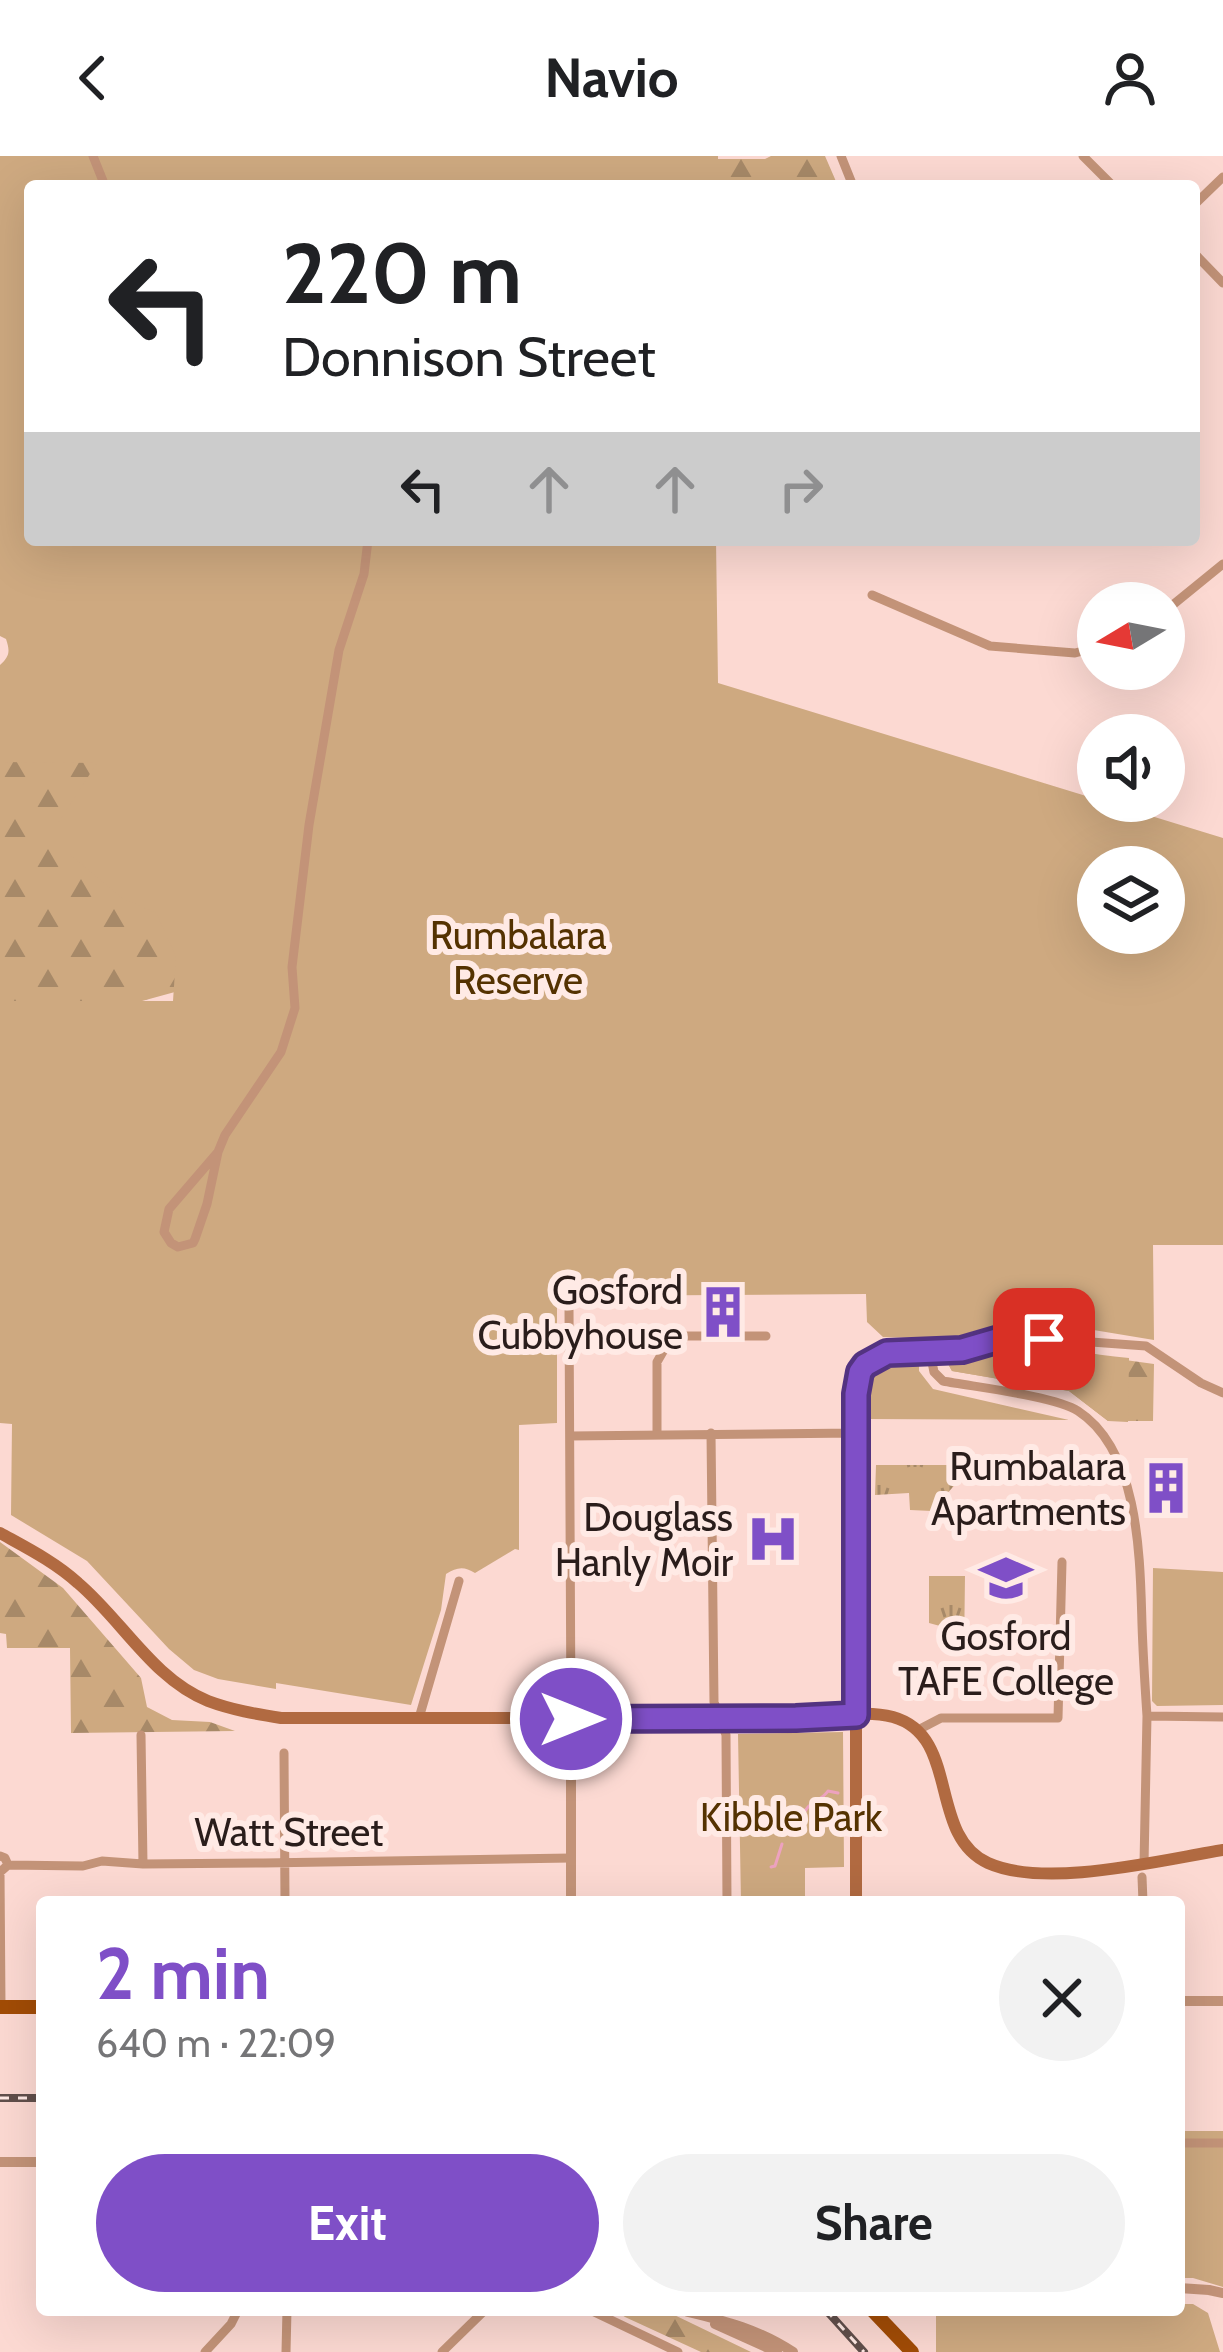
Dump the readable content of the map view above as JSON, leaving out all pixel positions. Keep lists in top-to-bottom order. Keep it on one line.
{"streets":{"street":["Watt Street"]},"parks":["Rumbalara Reserve","Kibble Park"],"places":{"building":["Gosford Cubbyhouse","Rumbalara Apartments"],"hospital":["Douglass Hanly Moir"],"school or university":["Gosford TAFE College"]},"north":"left","page":{"header":"Navio","turn":["220 m","Donnison Street"],"heading":["2 min","640 m · 22:09"],"buttons":["Exit","Share"]}}
